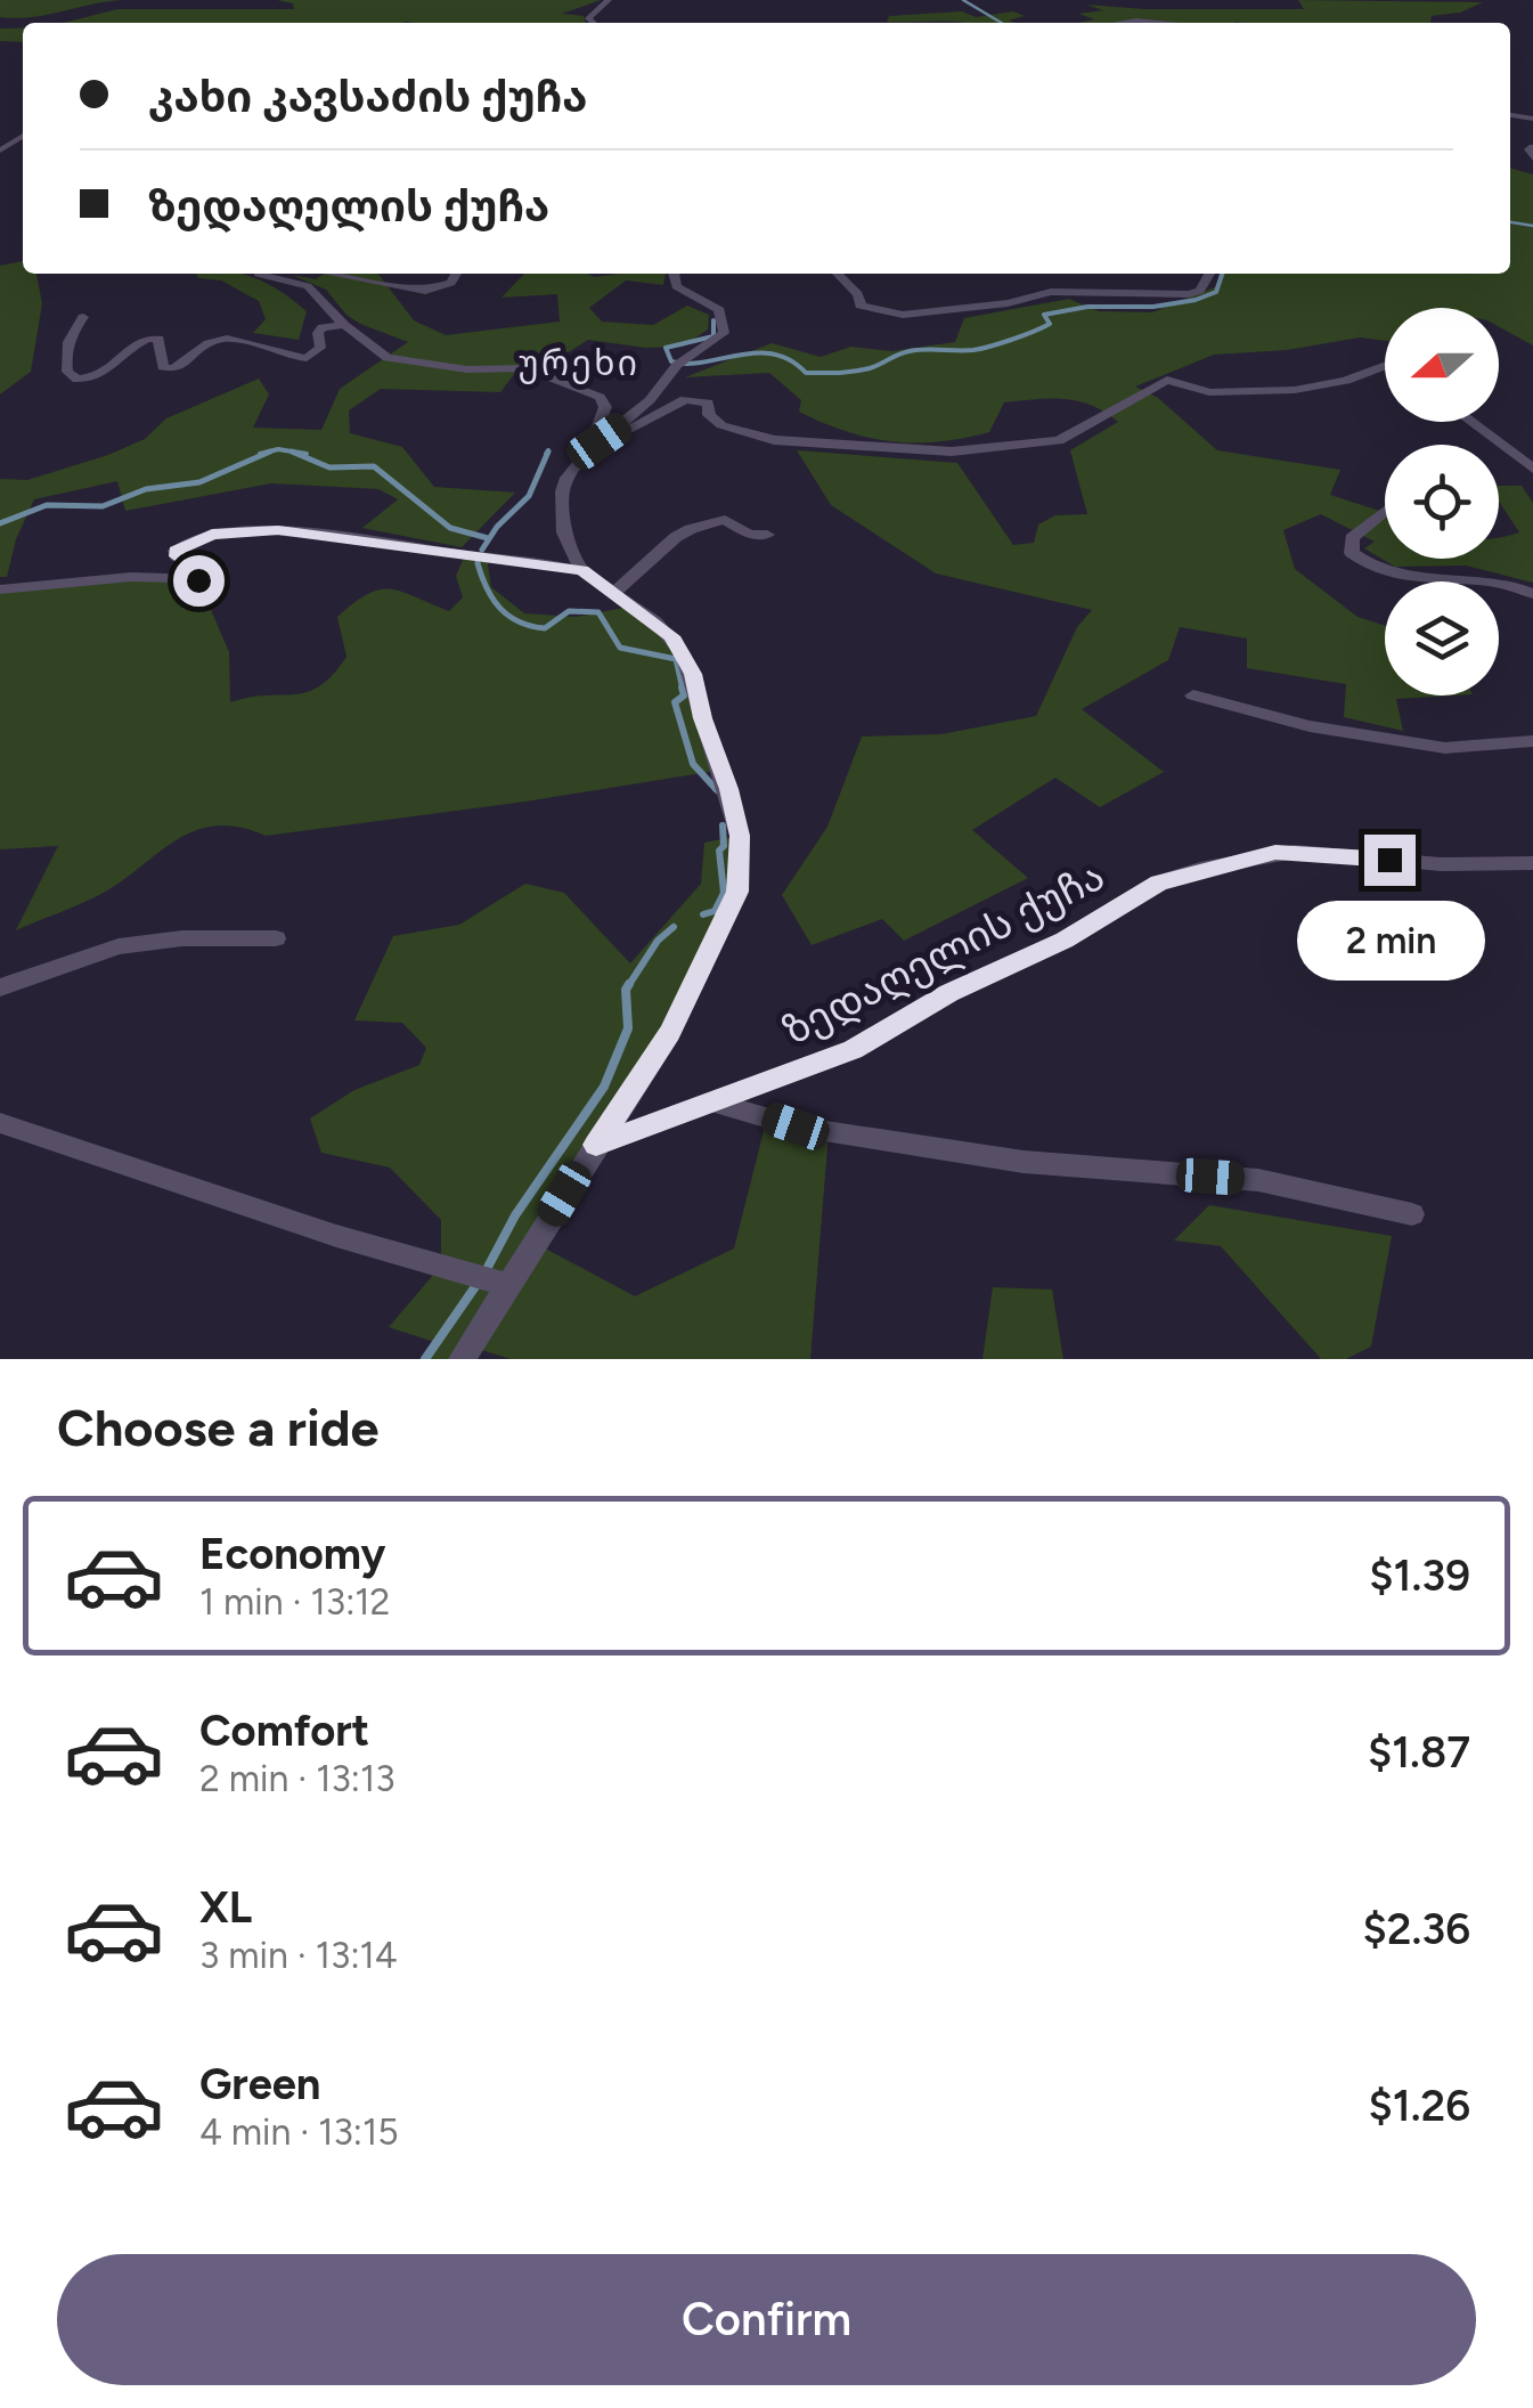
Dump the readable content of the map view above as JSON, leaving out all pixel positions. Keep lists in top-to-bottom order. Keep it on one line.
{"streets":{"street":["ზედაღელის ქუჩა"]},"districts":["ურეხი"],"north":"left","page":{"banner":["კახი კავსაძის ქუჩა","ზედაღელის ქუჩა"],"bubble":"2 min","heading":"Choose a ride","list":[{"name":"Economy","note":"1 min · 13:12","value":"$1.39"},{"name":"Comfort","note":"2 min · 13:13","value":"$1.87"},{"name":"XL","note":"3 min · 13:14","value":"$2.36"},{"name":"Green","note":"4 min · 13:15","value":"$1.26"}],"buttons":"Confirm"}}
